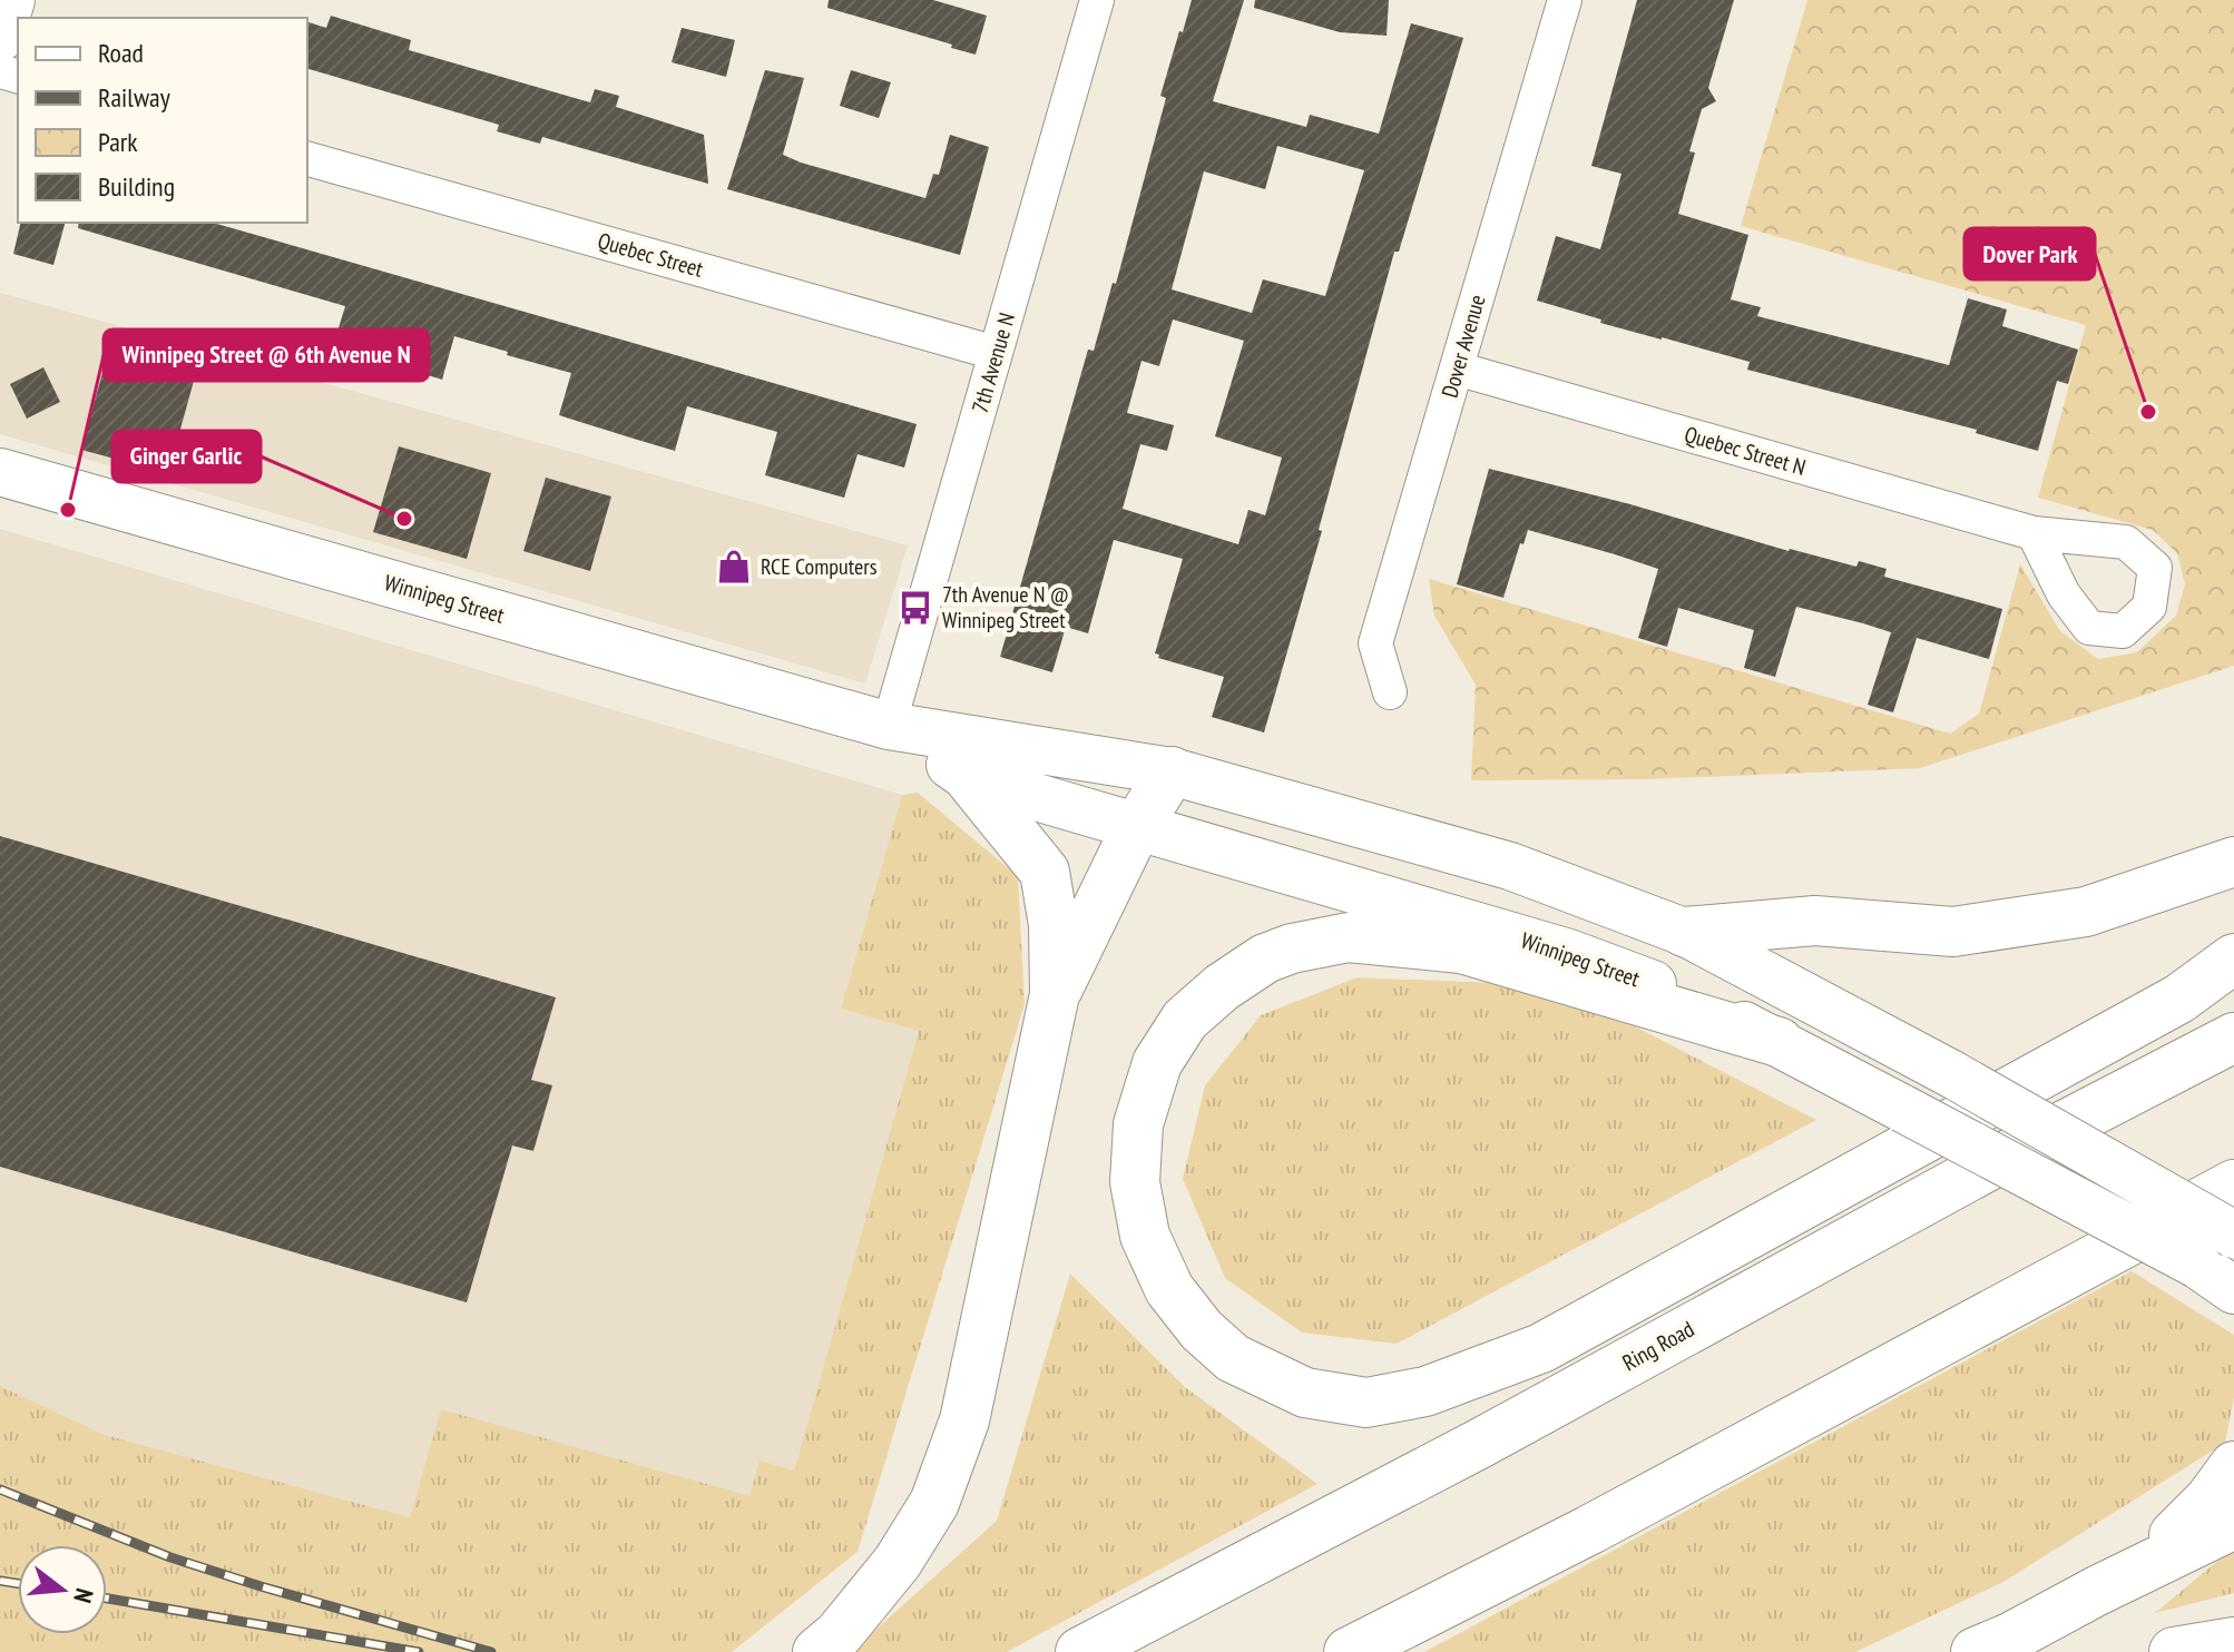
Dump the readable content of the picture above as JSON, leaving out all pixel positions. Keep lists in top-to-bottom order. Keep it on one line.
{"streets":{"highway":["Ring Road"],"main road":["Winnipeg Street"],"street":["Quebec Street","Dover Avenue","7th Avenue N","Quebec Street N"]},"crossings":[["Quebec Street","7th Avenue N"],["Dover Avenue","Quebec Street N"],["7th Avenue N","Winnipeg Street"]],"places":{"other":["Dover Park","Winnipeg Street @ 6th Avenue N","Ginger Garlic"],"shop":["RCE Computers"],"bus stop":["7th Avenue N @ Winnipeg Street"]},"legend":["Road","Railway","Park","Building"],"north":"right"}
